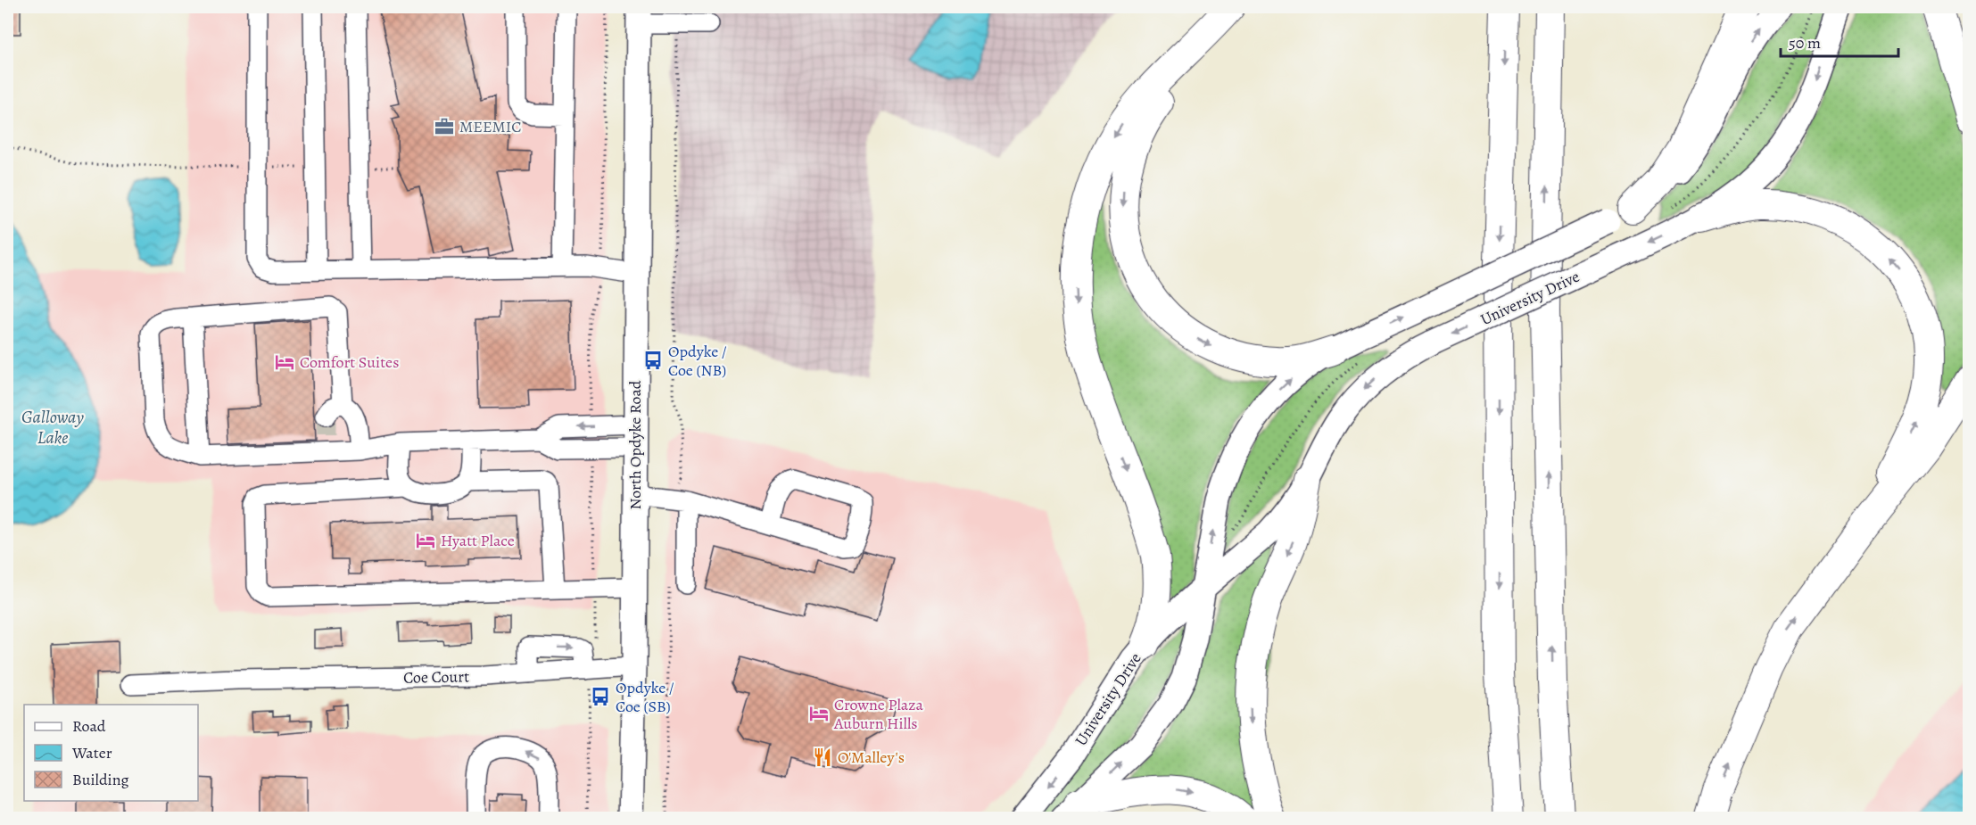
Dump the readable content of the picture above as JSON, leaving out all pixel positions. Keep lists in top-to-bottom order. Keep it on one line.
{"streets":{"main road":["University Drive","North Opdyke Road"],"street":["Coe Court"]},"crossings":[["North Opdyke Road","Coe Court"]],"water":["Galloway Lake"],"places":{"office":["MEEMIC"],"bus stop":["Opdyke / Coe (NB)","Opdyke / Coe (SB)"],"hotel":["Comfort Suites","Hyatt Place","Crowne Plaza Auburn Hills"],"restaurant":["O'Malley's"]},"legend":["Road","Water","Building"],"scale_bar":"50 m"}
